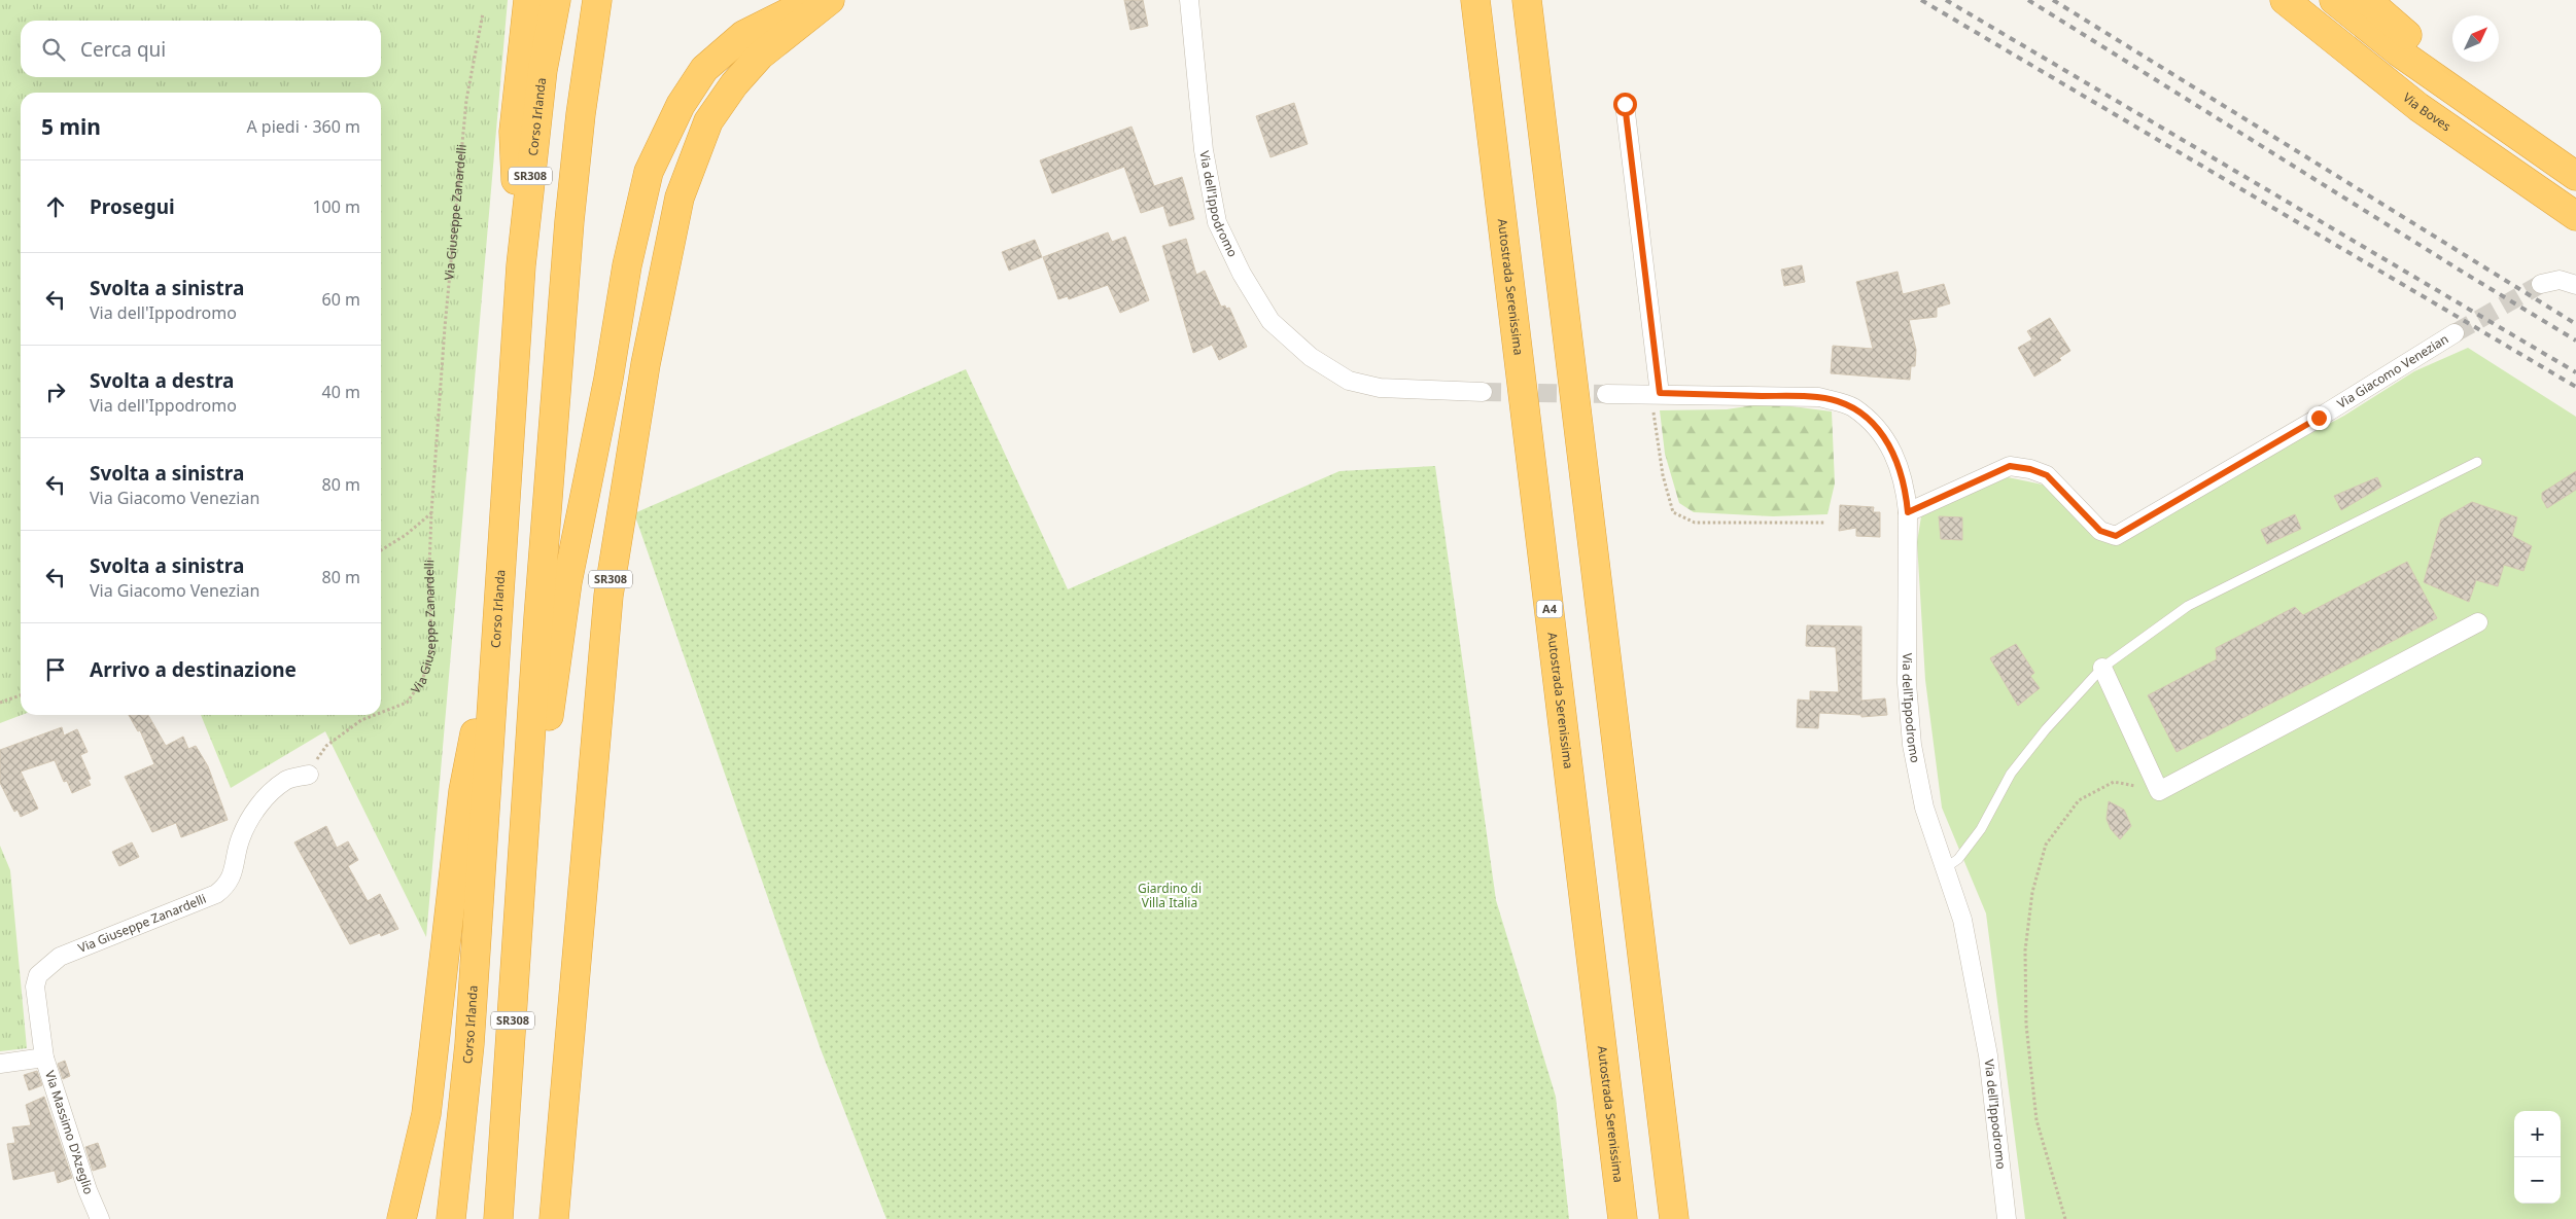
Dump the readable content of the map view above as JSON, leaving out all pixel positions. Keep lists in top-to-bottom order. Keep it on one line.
{"streets":{"highway":["Via Boves","Corso Irlanda","SR308","Autostrada Serenissima","A4"],"street":["Via dell'Ippodromo","Via Giuseppe Zanardelli","Via Giacomo Venezian","Via Massimo D'Azeglio"]},"crossings":[["Corso Irlanda","SR308"],["Via dell'Ippodromo","Via Giacomo Venezian"],["Via Giuseppe Zanardelli","Via Massimo D'Azeglio"]],"parks":["Giardino di Villa Italia"],"north":"top right","page":{"search":"Cerca qui","heading":["5 min","A piedi · 360 m"],"list":[["Prosegui","100 m"],["Svolta a sinistra","Via dell'Ippodromo","60 m"],["Svolta a destra","Via dell'Ippodromo","40 m"],["Svolta a sinistra","Via Giacomo Venezian","80 m"],["Svolta a sinistra","Via Giacomo Venezian","80 m"],"Arrivo a destinazione"],"map_buttons":["+","−"]}}
